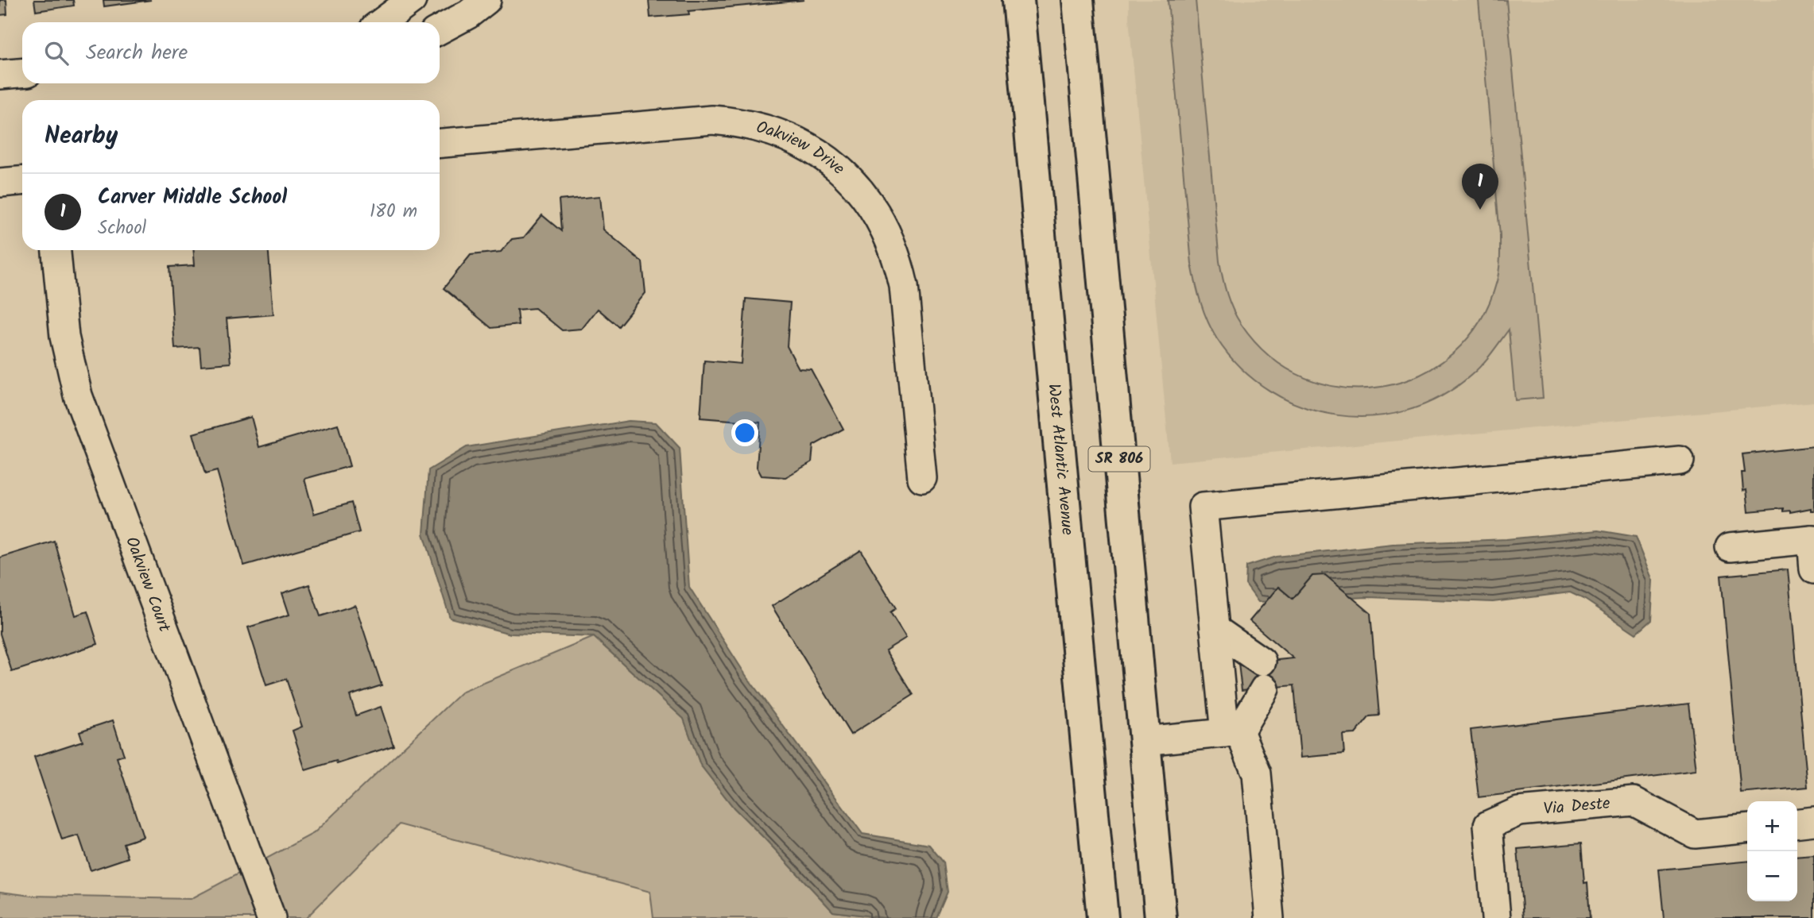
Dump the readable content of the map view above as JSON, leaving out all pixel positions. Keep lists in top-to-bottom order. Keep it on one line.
{"streets":{"main road":["West Atlantic Avenue","SR 806"],"street":["Oakview Drive","Oakview Court","Via Deste"]},"page":{"search":"Search here","heading":"Nearby","pins":"1","list":[{"mark":"1","name":"Carver Middle School","note":"School","value":"180 m"}],"map_buttons":["+","−"]}}
